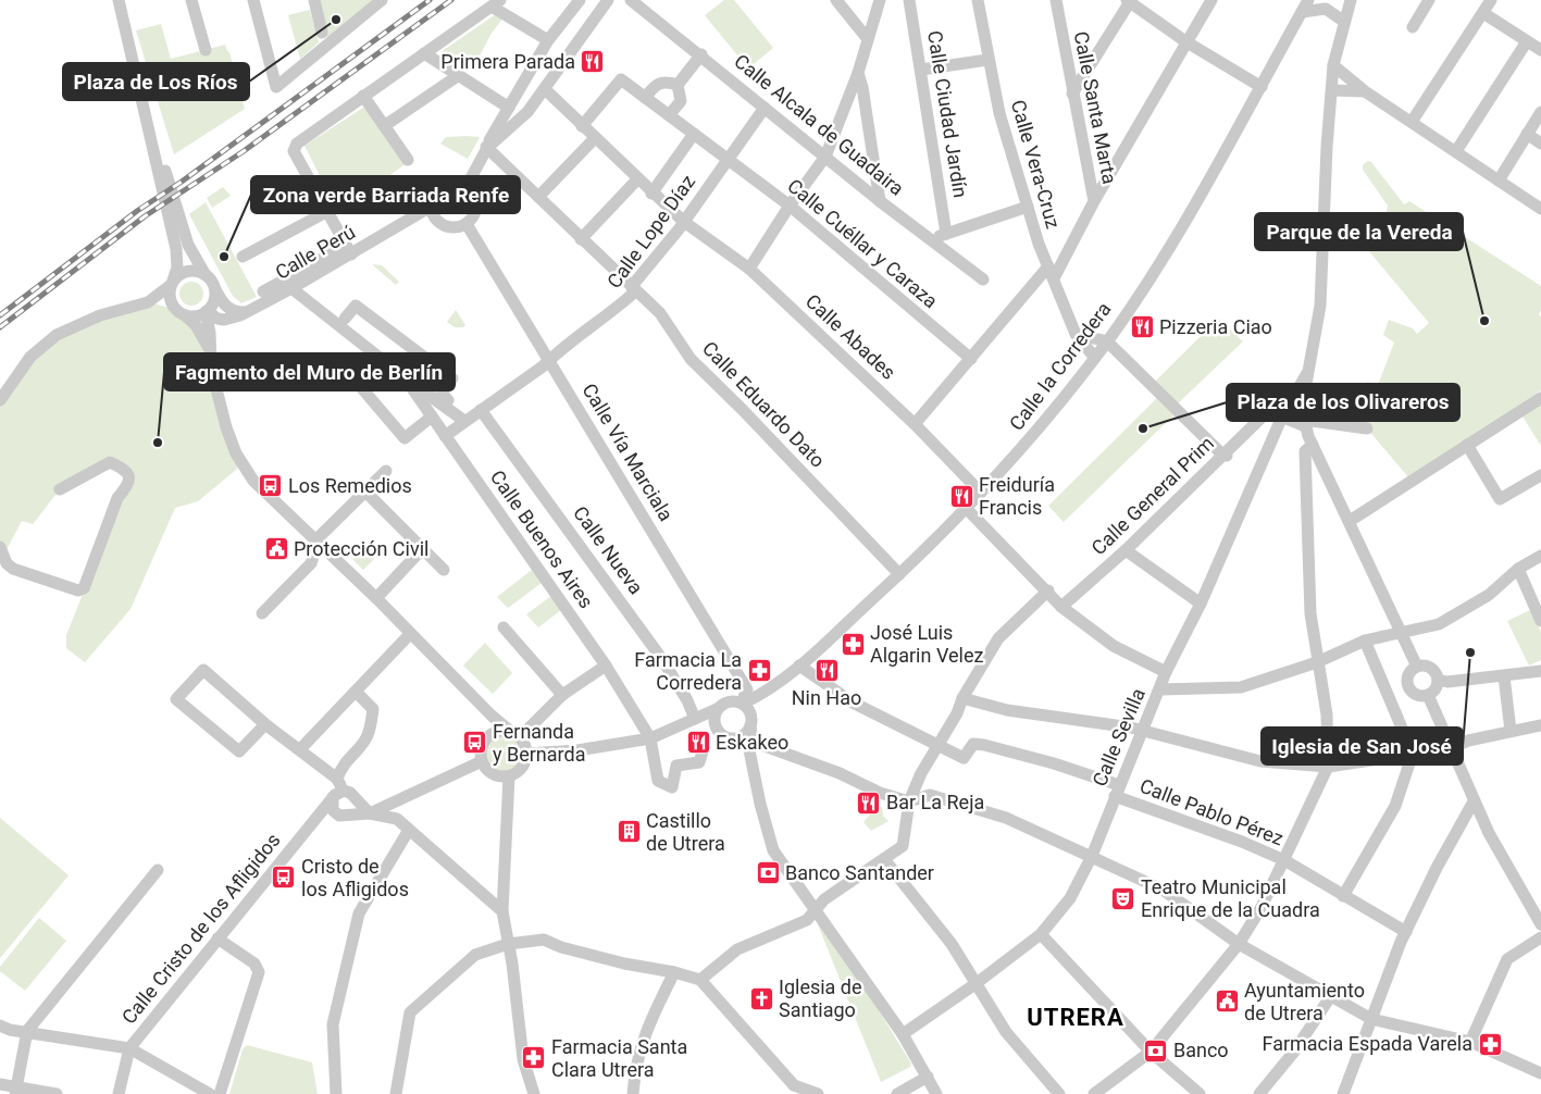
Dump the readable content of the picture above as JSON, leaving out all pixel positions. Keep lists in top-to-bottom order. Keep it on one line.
{"streets":{"street":["Calle Santa Marta","Calle Ciudad Jardín","Calle Alcala de Guadaira","Calle Vera-Cruz","Calle Lope Díaz","Calle Cuéllar y Caraza","Calle Perú","Calle Abades","Calle la Corredera","Calle Eduardo Dato","Calle Vía Marciala","Calle General Prim","Calle Buenos Aires","Calle Nueva","Calle Sevilla","Calle Pablo Pérez","Calle Cristo de los Afligidos"]},"crossings":[["Calle Santa Marta","Calle Vera-Cruz"],["Calle Santa Marta","Calle Cuéllar y Caraza"],["Calle Santa Marta","Calle Abades"],["Calle Alcala de Guadaira","Calle Lope Díaz"],["Calle Vera-Cruz","Calle la Corredera"],["Calle Vera-Cruz","Calle General Prim"],["Calle Lope Díaz","Calle Cuéllar y Caraza"],["Calle Lope Díaz","Calle Abades"],["Calle Lope Díaz","Calle Eduardo Dato"],["Calle Lope Díaz","Calle Vía Marciala"],["Calle Lope Díaz","Calle Buenos Aires"],["Calle Lope Díaz","Calle Nueva"],["Calle Cuéllar y Caraza","Calle Abades"],["Calle Perú","Calle Vía Marciala"],["Calle Abades","Calle la Corredera"],["Calle la Corredera","Calle Eduardo Dato"],["Calle la Corredera","Calle Vía Marciala"],["Calle General Prim","Calle Sevilla"],["Calle Sevilla","Calle Pablo Pérez"]],"districts":["UTRERA"],"places":{"other":["Plaza de Los Ríos","Zona verde Barriada Renfe","Parque de la Vereda","Plaza de los Olivareros","Fagmento del Muro de Berlín","Iglesia de San José"],"restaurant":["Primera Parada","Pizzeria Ciao","Freiduría Francis","Nin Hao","Eskakeo","Bar La Reja"],"bus stop":["Los Remedios","Fernanda y Bernarda","Cristo de los Afligidos"],"public building":["Protección Civil","Ayuntamiento de Utrera"],"pharmacy":["José Luis Algarin Velez","Farmacia La Corredera","Farmacia Espada Varela","Farmacia Santa Clara Utrera"],"building":["Castillo de Utrera"],"bank":["Banco Santander","Banco"],"theatre":["Teatro Municipal Enrique de la Cuadra"],"church":["Iglesia de Santiago"]}}
